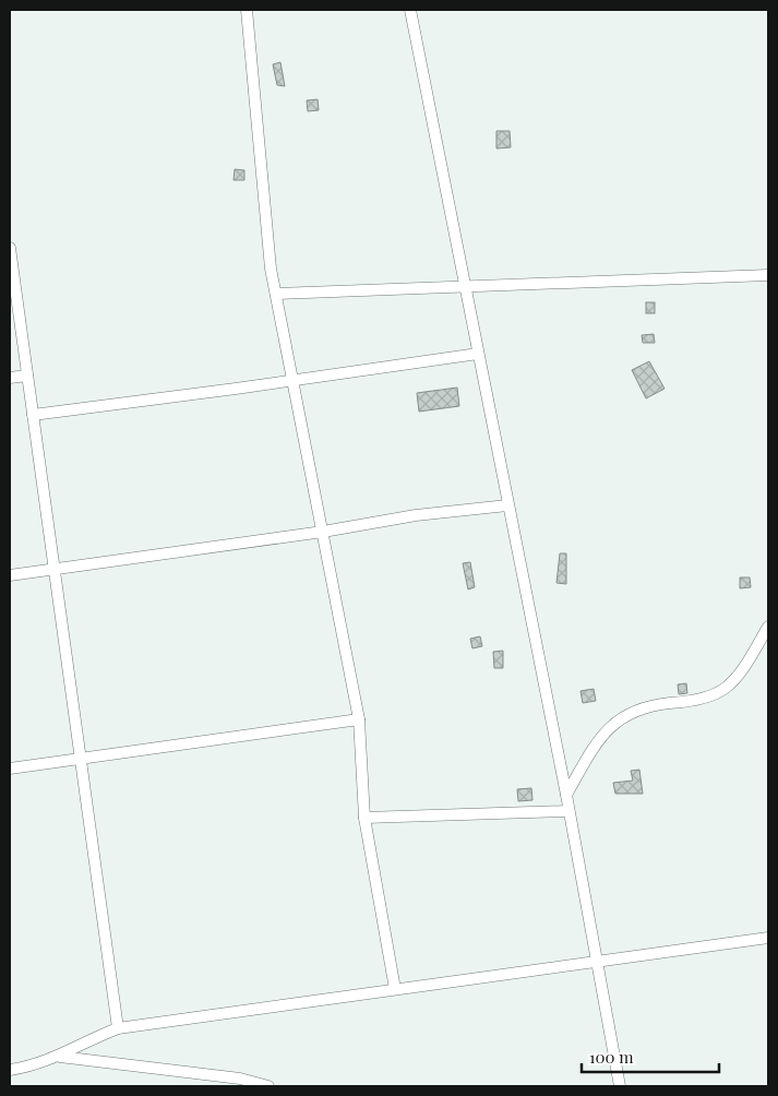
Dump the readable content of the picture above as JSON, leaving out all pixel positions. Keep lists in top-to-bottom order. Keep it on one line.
{"scale_bar":"100 m"}
